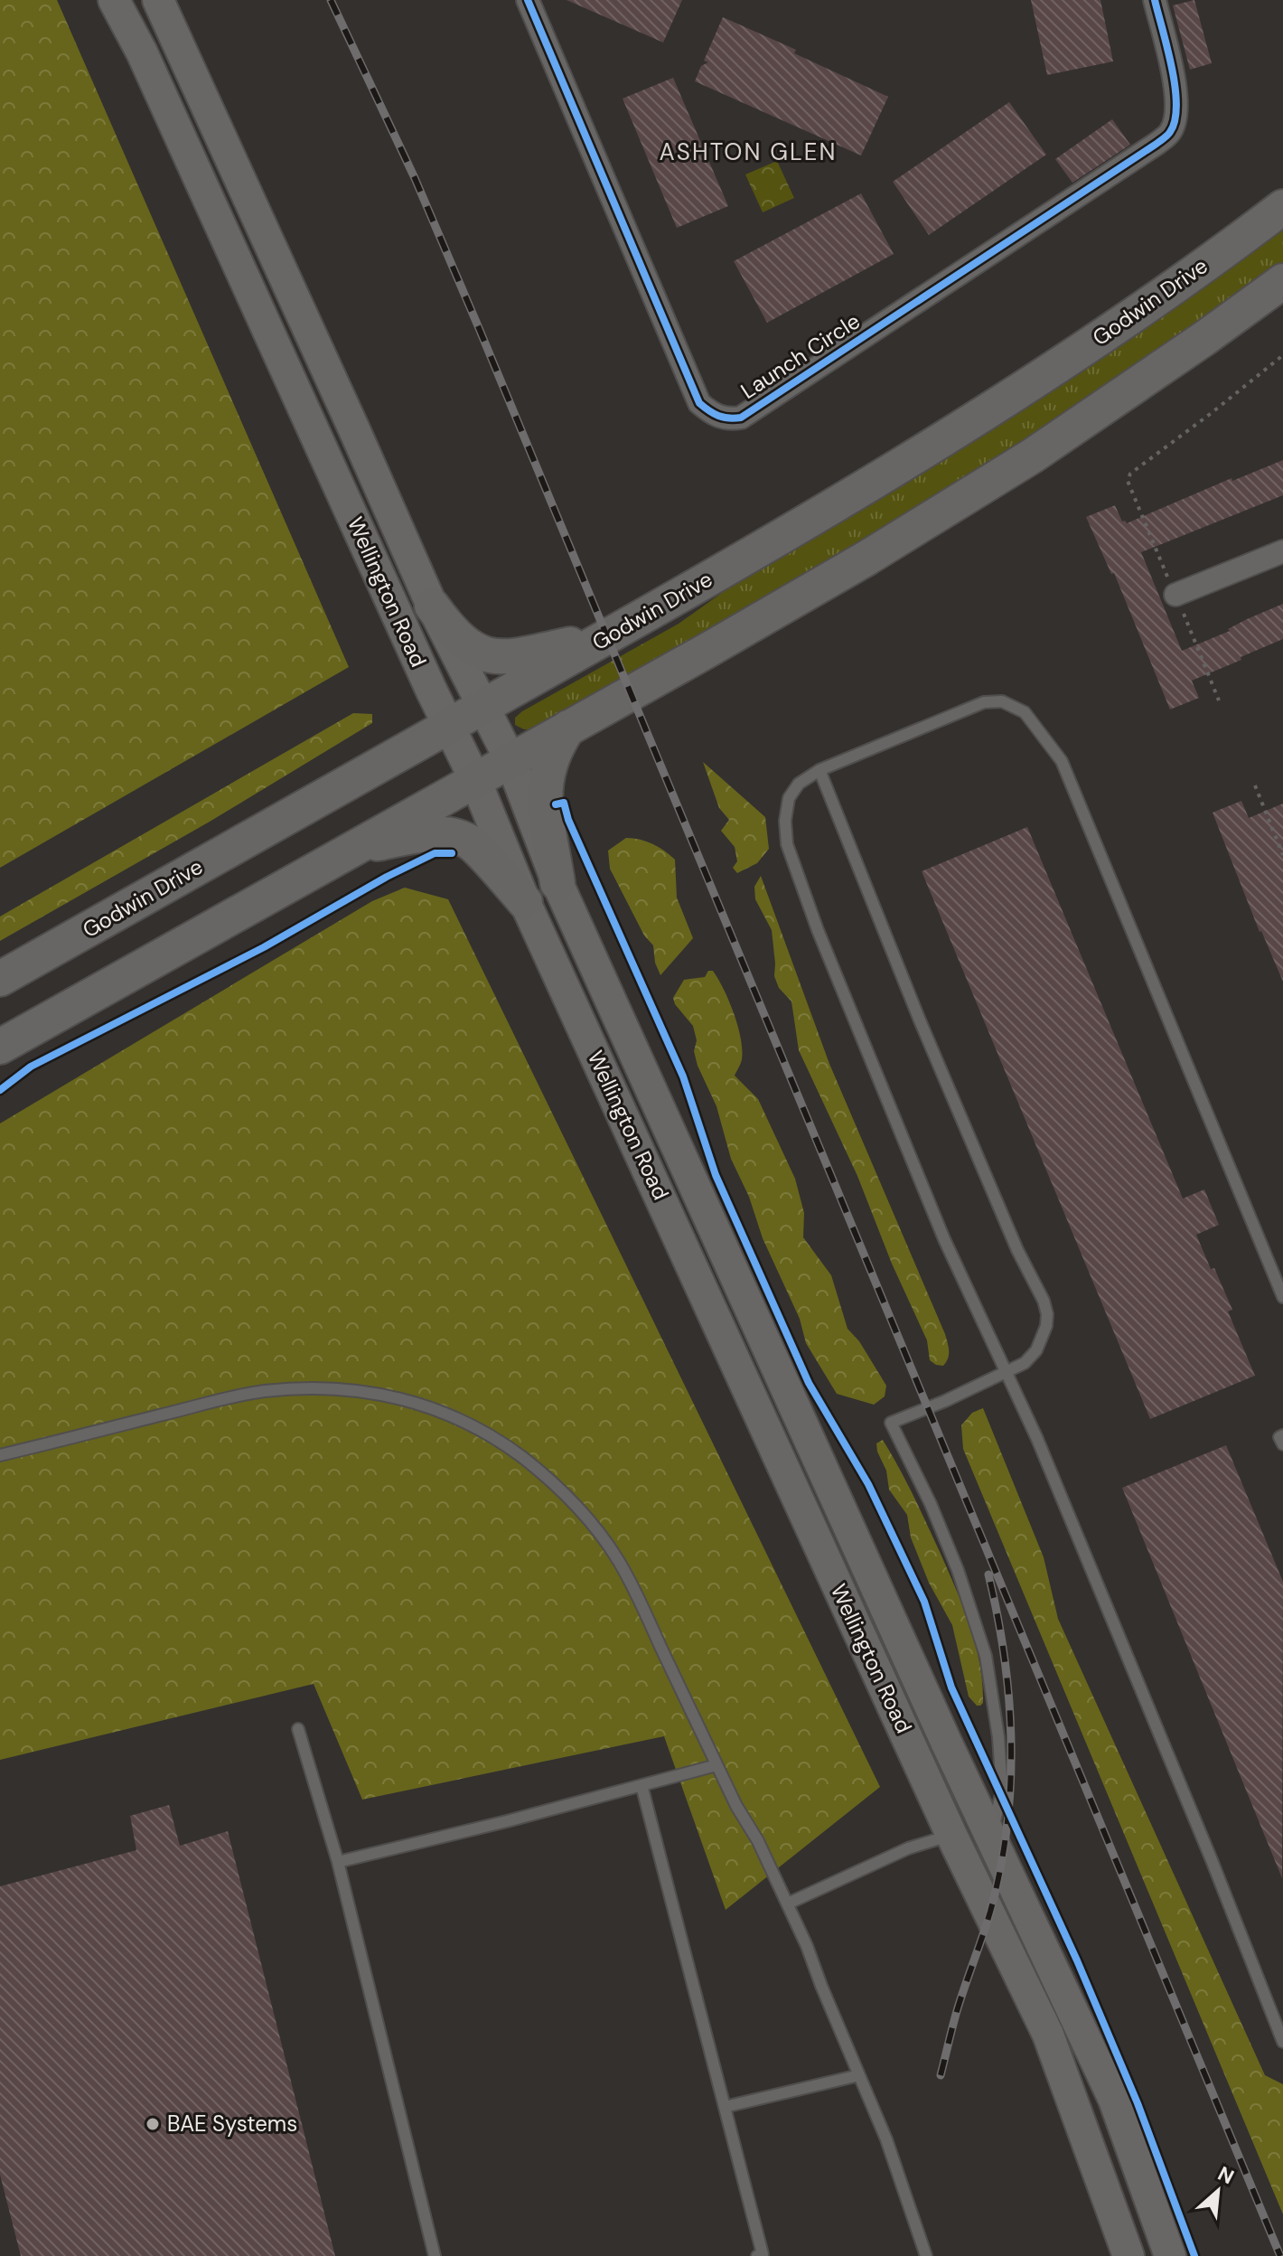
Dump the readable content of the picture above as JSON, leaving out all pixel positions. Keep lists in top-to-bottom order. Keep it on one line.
{"streets":{"main road":["Godwin Drive","Wellington Road"],"street":["Launch Circle"]},"crossings":[["Godwin Drive","Wellington Road"]],"districts":["ASHTON GLEN"],"places":["BAE Systems"],"north":"top right"}
